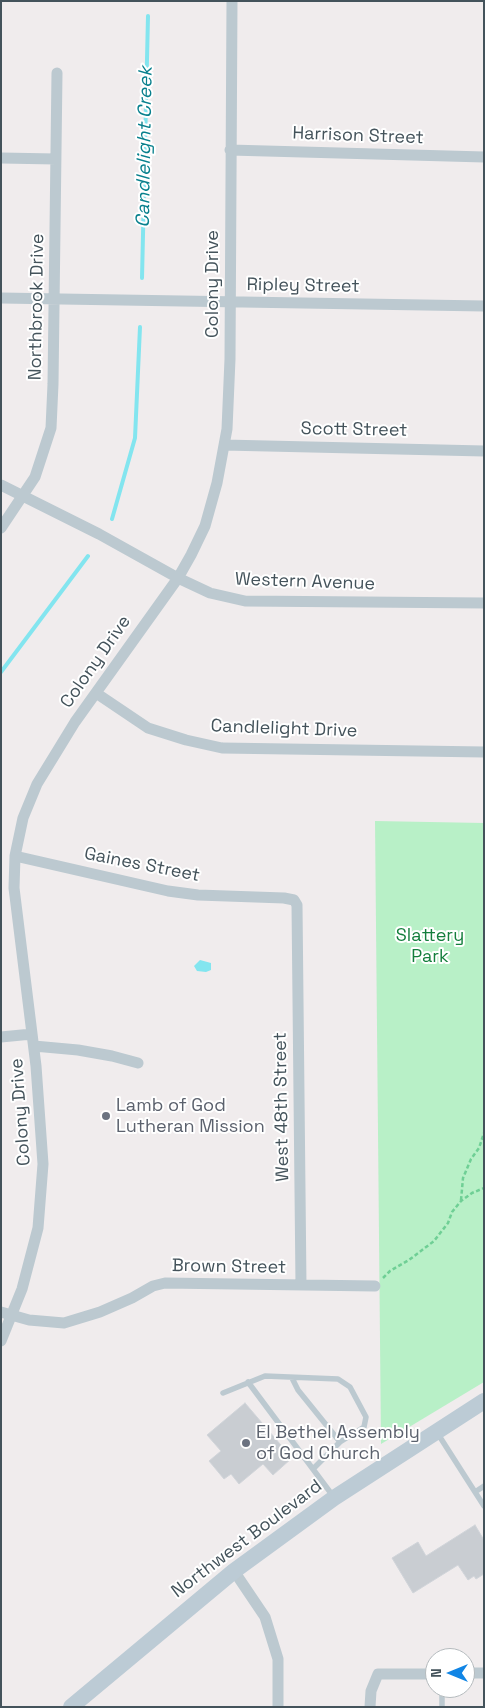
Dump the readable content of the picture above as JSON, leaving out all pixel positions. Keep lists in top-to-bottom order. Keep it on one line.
{"streets":{"main road":["Northwest Boulevard"],"street":["Harrison Street","Colony Drive","Ripley Street","Northbrook Drive","Scott Street","Western Avenue","Candlelight Drive","Gaines Street","West 48th Street","Brown Street"]},"crossings":[["Harrison Street","Colony Drive"],["Colony Drive","Ripley Street"],["Colony Drive","Scott Street"],["Colony Drive","Western Avenue"],["Colony Drive","Candlelight Drive"],["Colony Drive","Gaines Street"],["Colony Drive","Brown Street"],["Ripley Street","Northbrook Drive"],["Northbrook Drive","Western Avenue"],["Gaines Street","West 48th Street"],["West 48th Street","Brown Street"]],"water":["Candlelight Creek"],"parks":["Slattery Park"],"places":["Lamb of God Lutheran Mission","El Bethel Assembly of God Church"],"north":"left"}
